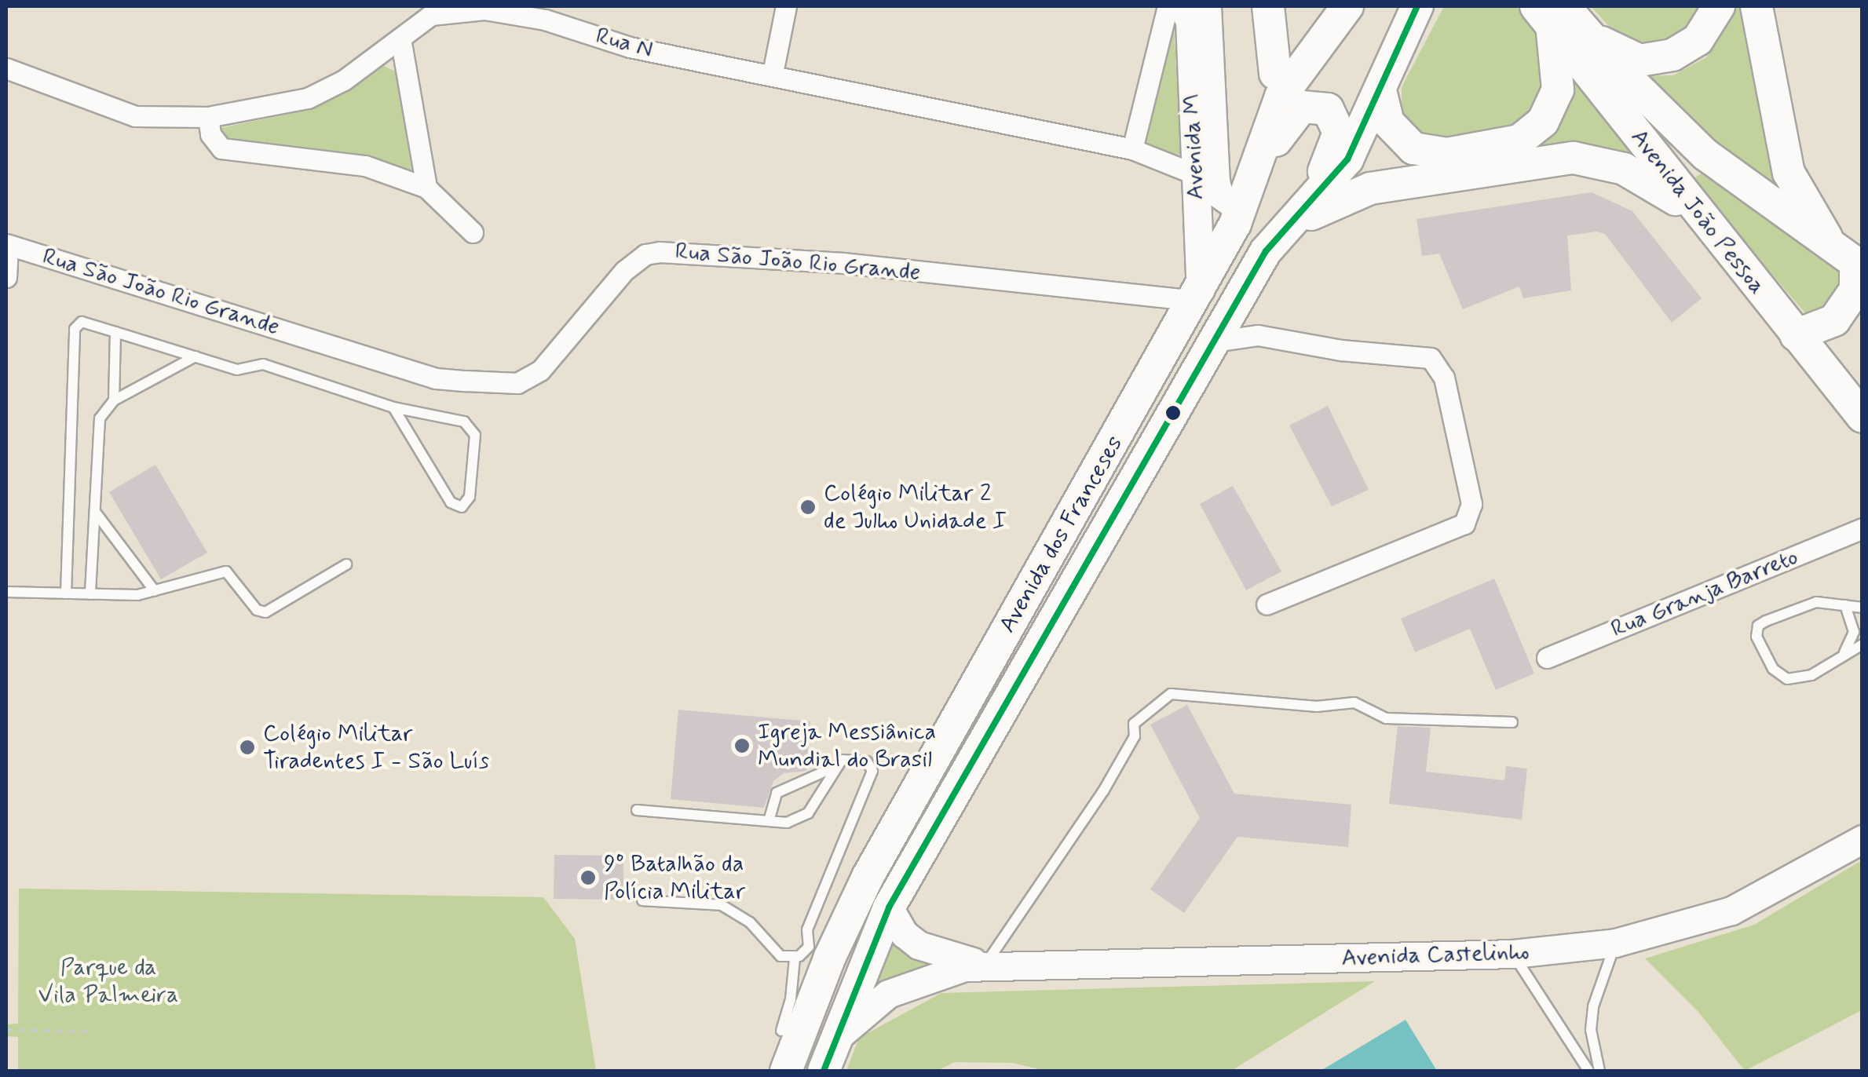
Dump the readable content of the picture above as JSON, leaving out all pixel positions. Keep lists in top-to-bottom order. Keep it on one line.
{"streets":{"main road":["Avenida João Pessoa","Avenida dos Franceses"],"street":["Rua N","Avenida M","Rua São João Rio Grande","Rua Granja Barreto","Avenida Castelinho"]},"crossings":[["Rua N","Avenida M"],["Avenida M","Rua São João Rio Grande"],["Avenida M","Avenida dos Franceses"],["Rua São João Rio Grande","Avenida dos Franceses"],["Avenida dos Franceses","Avenida Castelinho"]],"parks":["Parque da Vila Palmeira"],"places":["Colégio Militar 2 de Julho Unidade I","Igreja Messiânica Mundial do Brasil","Colégio Militar Tiradentes I - São Luís","9º Batalhão da Polícia Militar"]}
